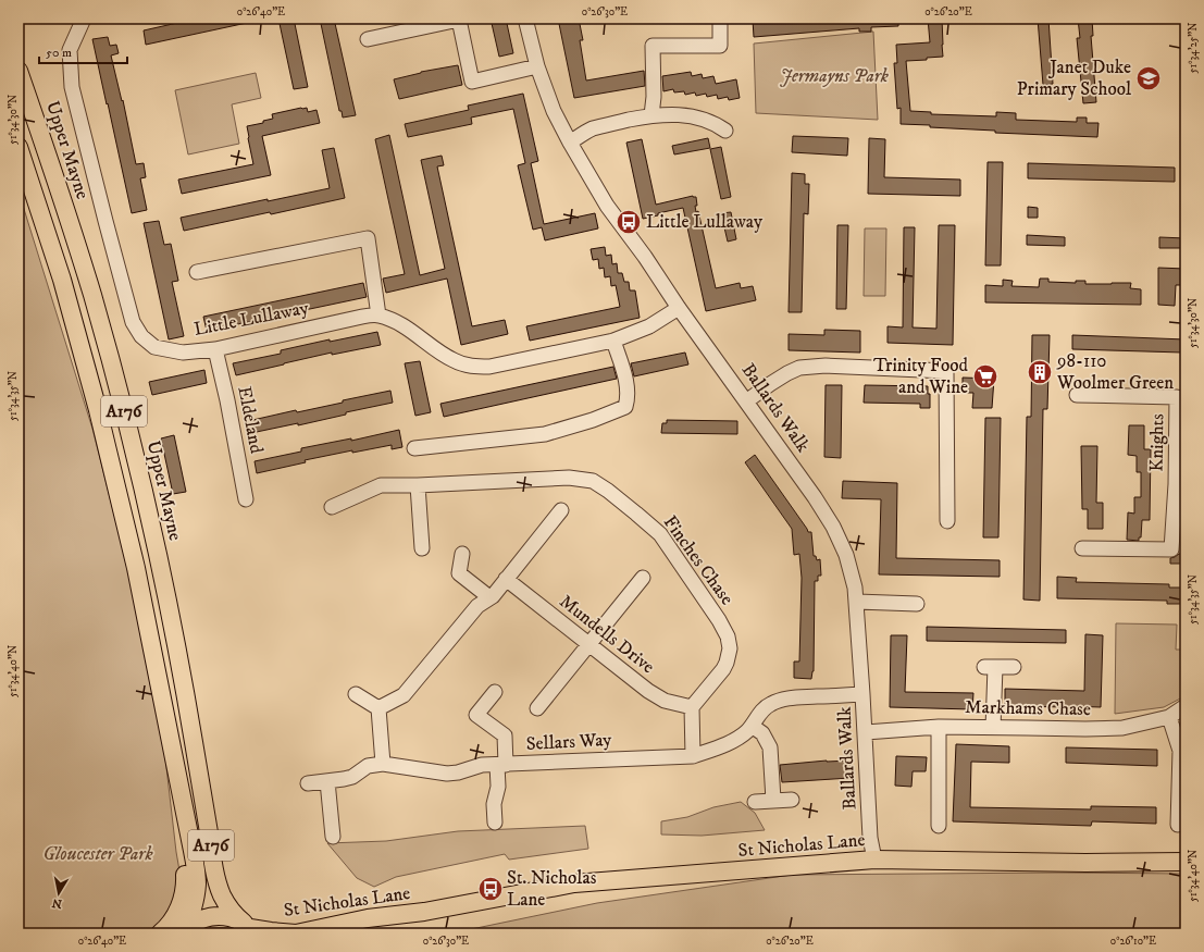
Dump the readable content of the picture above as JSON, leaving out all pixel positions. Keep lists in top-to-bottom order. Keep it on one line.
{"streets":{"main road":["Upper Mayne","A176","St Nicholas Lane"],"street":["Little Lullaway","Ballards Walk","Eldeland","Knights","Finches Chase","Mundells Drive","Markhams Chase","Sellars Way"]},"crossings":[["Upper Mayne","A176"],["Upper Mayne","St Nicholas Lane"],["Little Lullaway","Ballards Walk"],["Little Lullaway","Eldeland"],["Ballards Walk","Markhams Chase"],["Ballards Walk","Sellars Way"],["Ballards Walk","St Nicholas Lane"],["A176","St Nicholas Lane"],["Finches Chase","Mundells Drive"]],"parks":["Jermayns Park","Gloucester Park"],"places":{"school or university":["Janet Duke Primary School"],"bus stop":["Little Lullaway","St. Nicholas Lane"],"building":["98-110 Woolmer Green"],"supermarket":["Trinity Food and Wine"]},"scale_bar":"50 m","north":"bottom","coordinates":["0°26'40\"E","0°26'30\"E","0°26'20\"E","51°34'25\"N","51°34'30\"N","51°34'35\"N","51°34'40\"N","0°26'10\"E"]}
